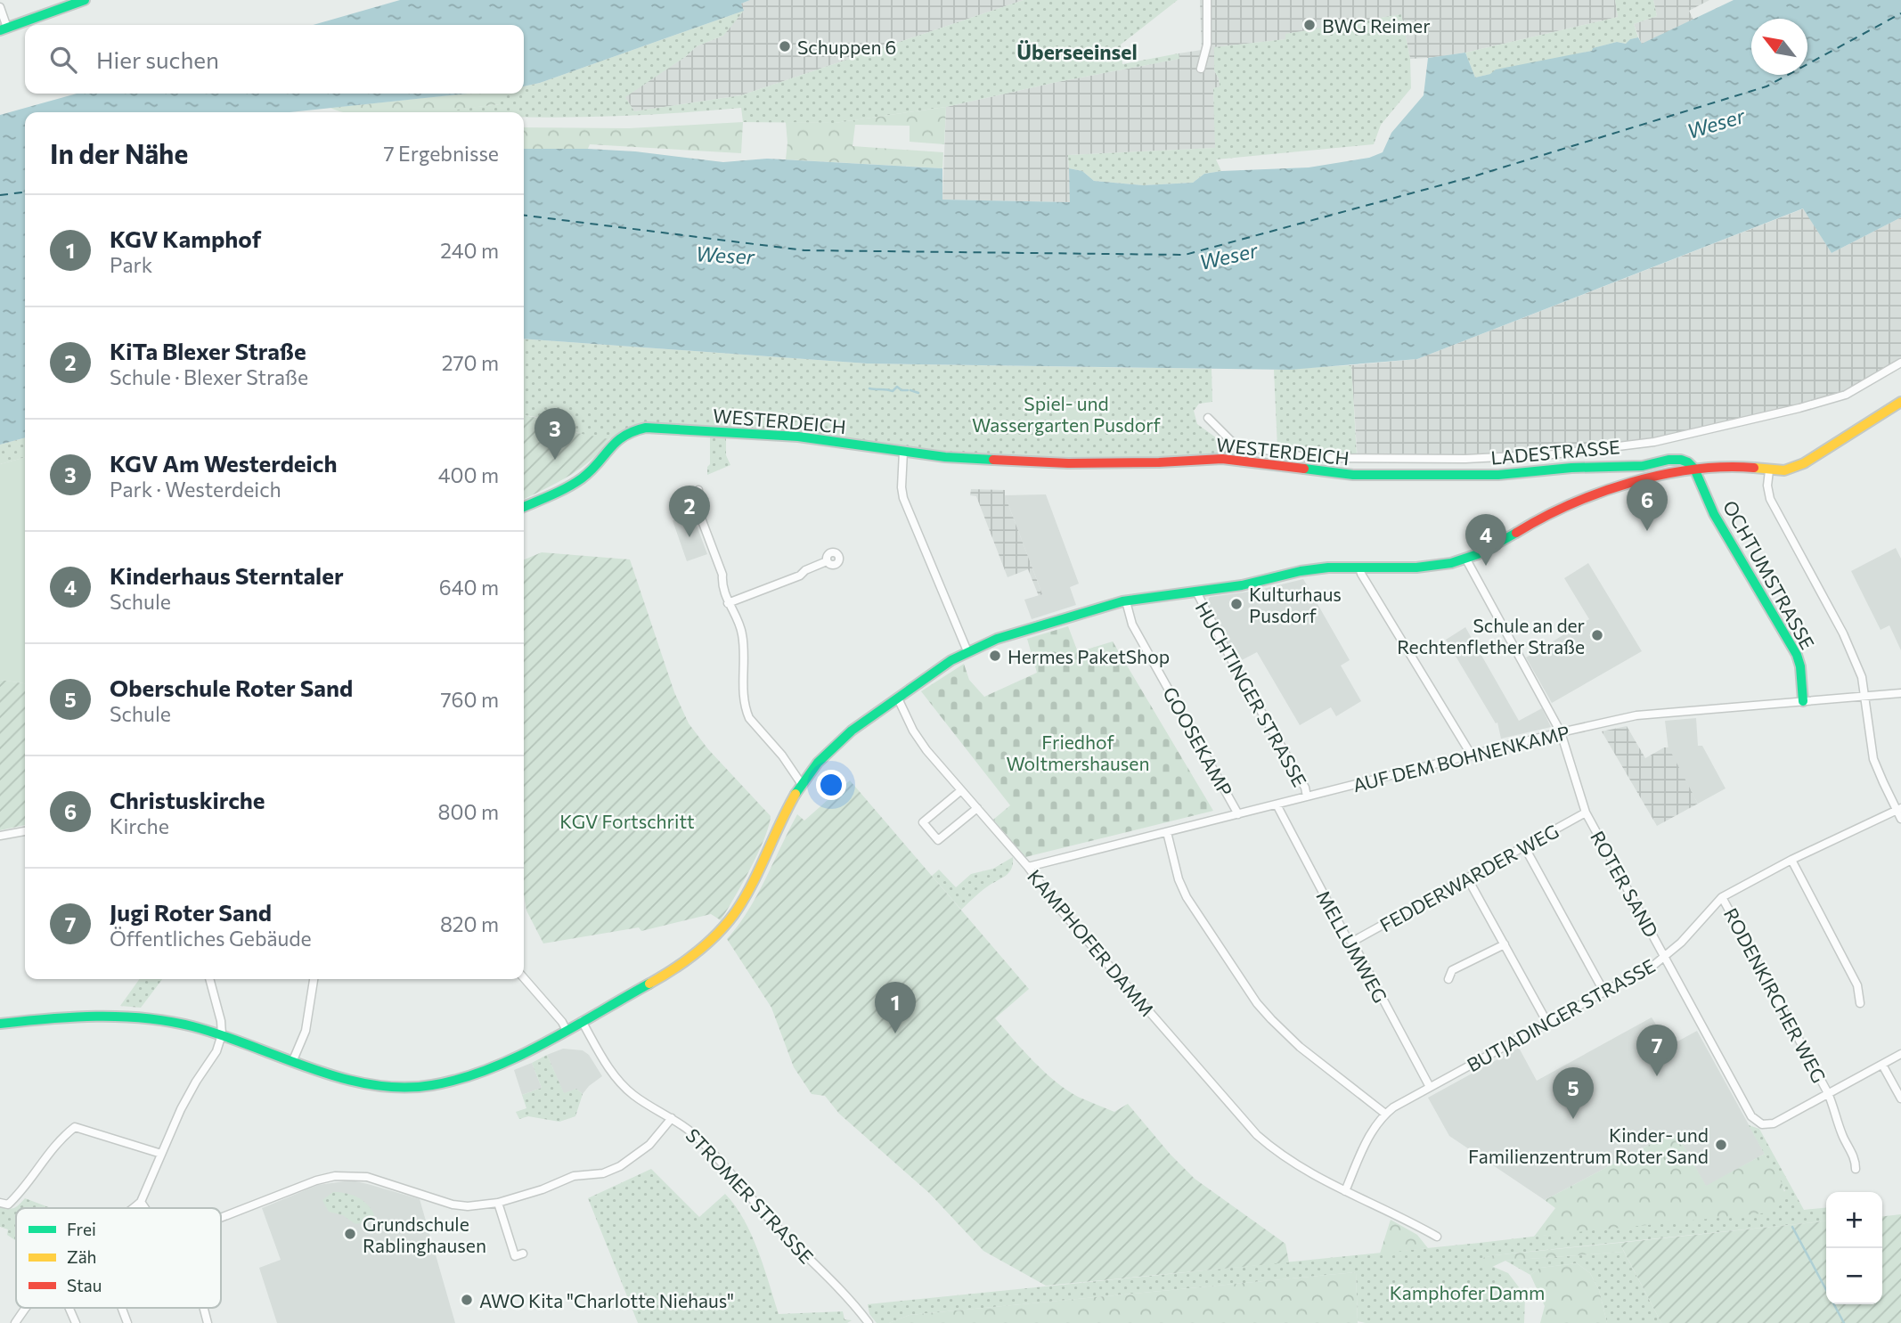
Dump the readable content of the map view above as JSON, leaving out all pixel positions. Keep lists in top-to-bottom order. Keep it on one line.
{"streets":{"street":["WESTERDEICH","LADESTRASSE","OCHTUMSTRASSE","HUCHTINGER STRASSE","GOOSEKAMP","AUF DEM BOHNENKAMP","FEDDERWARDER WEG","ROTER SAND","KAMPHOFER DAMM","MELLUMWEG","RODENKIRCHER WEG","BUTJADINGER STRASSE","STROMER STRASSE"]},"crossings":[["WESTERDEICH","OCHTUMSTRASSE"],["OCHTUMSTRASSE","AUF DEM BOHNENKAMP"],["HUCHTINGER STRASSE","AUF DEM BOHNENKAMP"],["GOOSEKAMP","AUF DEM BOHNENKAMP"],["AUF DEM BOHNENKAMP","ROTER SAND"],["AUF DEM BOHNENKAMP","KAMPHOFER DAMM"],["AUF DEM BOHNENKAMP","MELLUMWEG"],["FEDDERWARDER WEG","ROTER SAND"],["FEDDERWARDER WEG","MELLUMWEG"],["ROTER SAND","RODENKIRCHER WEG"],["ROTER SAND","BUTJADINGER STRASSE"],["KAMPHOFER DAMM","BUTJADINGER STRASSE"],["MELLUMWEG","BUTJADINGER STRASSE"],["RODENKIRCHER WEG","BUTJADINGER STRASSE"]],"districts":["Überseeinsel"],"water":["Weser"],"parks":["Spiel- und Wassergarten Pusdorf","Friedhof Woltmershausen","KGV Fortschritt","Kamphofer Damm"],"places":["BWG Reimer","Schuppen 6","Kulturhaus Pusdorf","Schule an der Rechtenflether Straße","Hermes PaketShop","Kinder- und Familienzentrum Roter Sand","Grundschule Rablinghausen","AWO Kita \"Charlotte Niehaus\""],"legend":["Frei","Zäh","Stau"],"north":"top left","page":{"search":"Hier suchen","heading":["In der Nähe","7 Ergebnisse"],"list":[{"mark":"1","name":"KGV Kamphof","note":"Park","value":"240 m"},{"mark":"2","name":"KiTa Blexer Straße","note":"Schule · Blexer Straße","value":"270 m"},{"mark":"3","name":"KGV Am Westerdeich","note":"Park · Westerdeich","value":"400 m"},{"mark":"4","name":"Kinderhaus Sterntaler","note":"Schule","value":"640 m"},{"mark":"5","name":"Oberschule Roter Sand","note":"Schule","value":"760 m"},{"mark":"6","name":"Christuskirche","note":"Kirche","value":"800 m"},{"mark":"7","name":"Jugi Roter Sand","note":"Öffentliches Gebäude","value":"820 m"}],"pins":["3","6","2","4","1","7","5"],"map_buttons":["+","−"]}}
